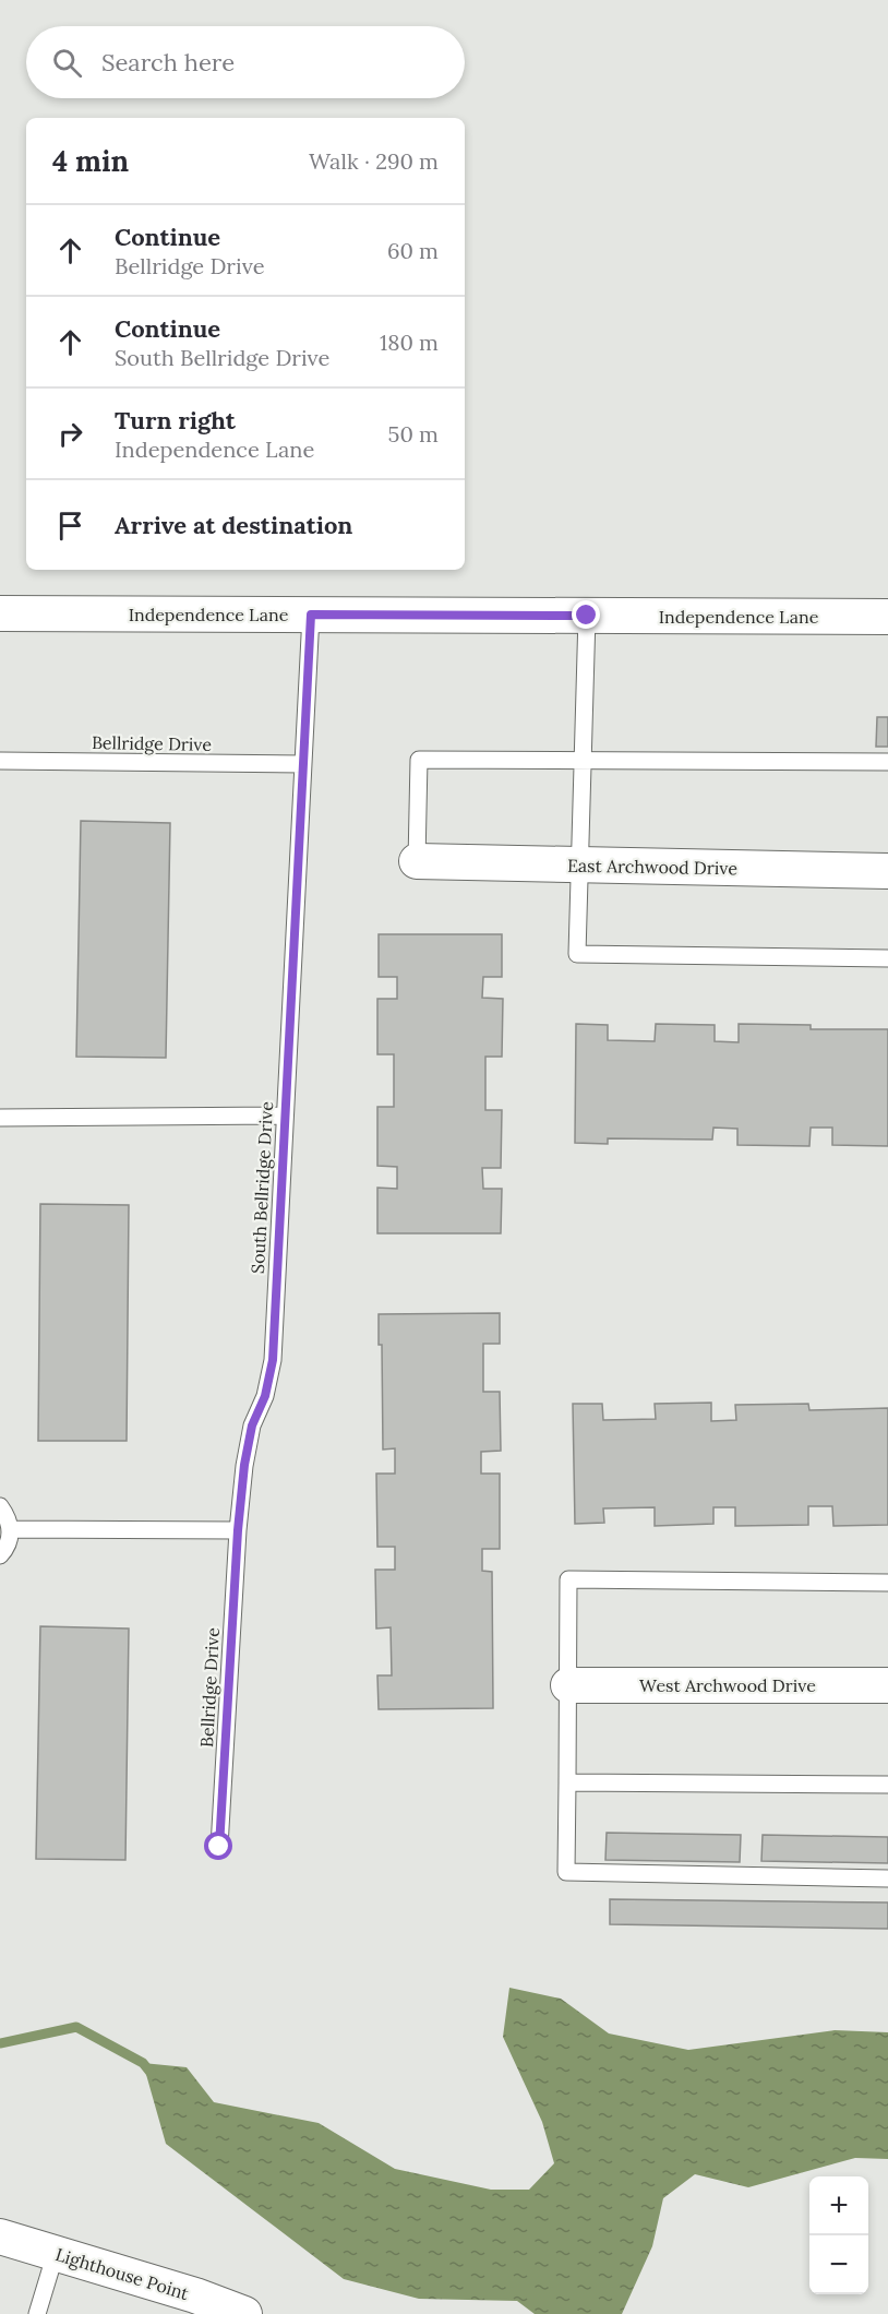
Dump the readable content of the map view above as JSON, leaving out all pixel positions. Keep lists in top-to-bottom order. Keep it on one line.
{"streets":{"street":["Independence Lane","East Archwood Drive","West Archwood Drive","Lighthouse Point"],"lane":["Bellridge Drive","South Bellridge Drive"]},"crossings":[["Independence Lane","South Bellridge Drive"],["Bellridge Drive","South Bellridge Drive"]],"page":{"search":"Search here","heading":["4 min","Walk · 290 m"],"list":[["Continue","Bellridge Drive","60 m"],["Continue","South Bellridge Drive","180 m"],["Turn right","Independence Lane","50 m"],"Arrive at destination"],"map_buttons":["+","−"]}}
